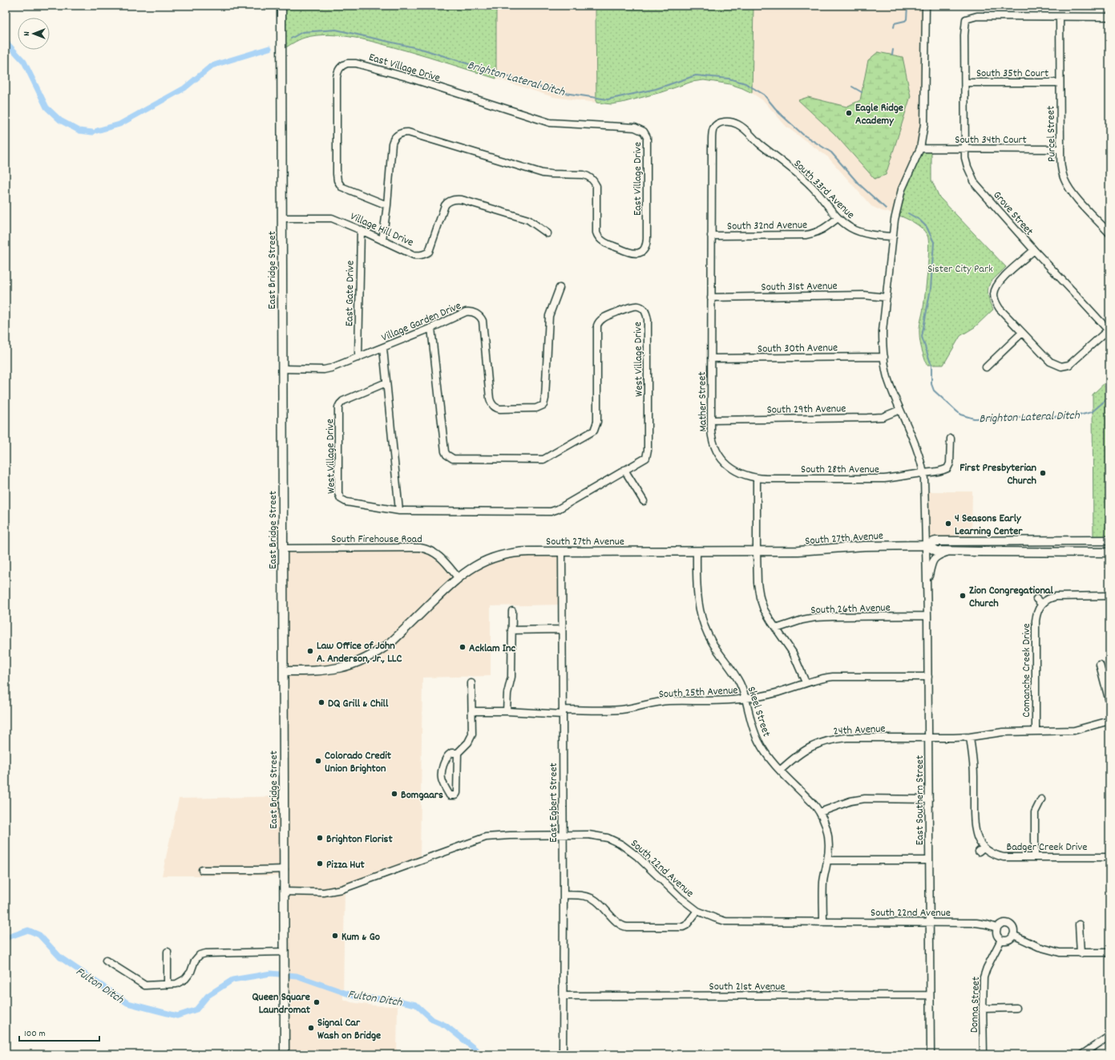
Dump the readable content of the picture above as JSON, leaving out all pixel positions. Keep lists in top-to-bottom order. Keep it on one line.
{"streets":{"main road":["East Bridge Street","South 27th Avenue"],"street":["East Village Drive","South 35th Court","Purcel Street","South 34th Court","South 33rd Avenue","Grove Street","South 32nd Avenue","Village Hill Drive","South 31st Avenue","East Gate Drive","Village Garden Drive","South 30th Avenue","West Village Drive","Mather Street","South 29th Avenue","South 28th Avenue","South Firehouse Road","South 26th Avenue","Comanche Creek Drive","South 25th Avenue","Skeel Street","24th Avenue","East Southern Street","East Egbert Street","Badger Creek Drive","South 22nd Avenue","South 21st Avenue","Donna Street"]},"crossings":[["East Village Drive","Village Hill Drive"],["South 35th Court","Purcel Street"],["South 35th Court","Grove Street"],["Purcel Street","South 34th Court"],["Purcel Street","Grove Street"],["South 34th Court","Grove Street"],["South 34th Court","East Southern Street"],["South 33rd Avenue","South 32nd Avenue"],["South 33rd Avenue","Mather Street"],["South 33rd Avenue","East Southern Street"],["South 32nd Avenue","Mather Street"],["Village Hill Drive","East Bridge Street"],["Village Hill Drive","East Gate Drive"],["East Bridge Street","Village Garden Drive"],["East Bridge Street","South 27th Avenue"],["East Bridge Street","South Firehouse Road"],["East Bridge Street","South 22nd Avenue"],["South 31st Avenue","Mather Street"],["South 31st Avenue","East Southern Street"],["East Gate Drive","Village Garden Drive"],["Village Garden Drive","West Village Drive"],["South 30th Avenue","Mather Street"],["South 30th Avenue","East Southern Street"],["Mather Street","South 29th Avenue"],["Mather Street","South 28th Avenue"],["South 29th Avenue","East Southern Street"],["South 28th Avenue","East Southern Street"],["South 27th Avenue","South Firehouse Road"],["South 27th Avenue","Skeel Street"],["South 27th Avenue","East Southern Street"],["South 27th Avenue","East Egbert Street"],["South 26th Avenue","East Southern Street"],["Comanche Creek Drive","24th Avenue"],["South 25th Avenue","Skeel Street"],["South 25th Avenue","East Southern Street"],["South 25th Avenue","East Egbert Street"],["Skeel Street","24th Avenue"],["Skeel Street","South 22nd Avenue"],["24th Avenue","East Southern Street"],["East Southern Street","South 22nd Avenue"],["East Southern Street","South 21st Avenue"],["East Egbert Street","South 22nd Avenue"],["East Egbert Street","South 21st Avenue"],["South 22nd Avenue","Donna Street"]],"water":["Brighton Lateral Ditch","Fulton Ditch"],"parks":["Sister City Park"],"places":["Eagle Ridge Academy","First Presbyterian Church","4 Seasons Early Learning Center","Zion Congregational Church","Acklam Inc","Law Office of John A. Anderson, Jr., LLC","DQ Grill & Chill","Colorado Credit Union Brighton","Bomgaars","Brighton Florist","Pizza Hut","Kum & Go","Queen Square Laundromat","Signal Car Wash on Bridge"],"scale_bar":"100 m","north":"left"}
